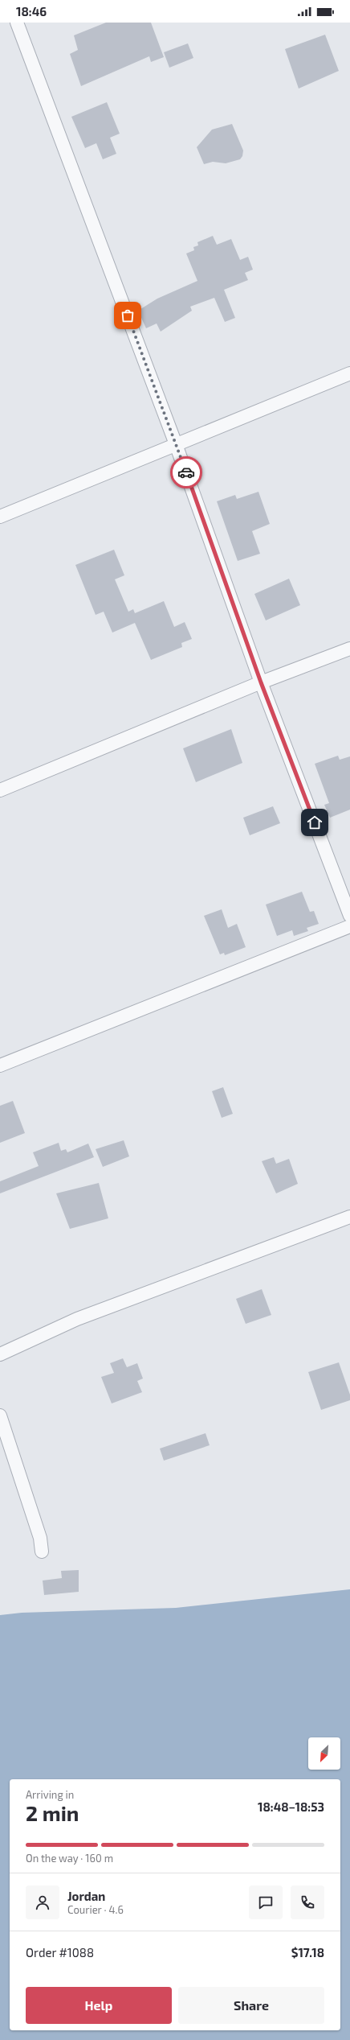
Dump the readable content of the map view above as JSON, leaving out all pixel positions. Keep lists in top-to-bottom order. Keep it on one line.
{"north":"bottom left","page":{"status":"18:46","heading":["2 min","Arriving in","18:48–18:53"],"panel":["Jordan","Courier · 4.6","Order #1088","$17.18"],"bar":"On the way · 160 m","buttons":["Help","Share"]}}
